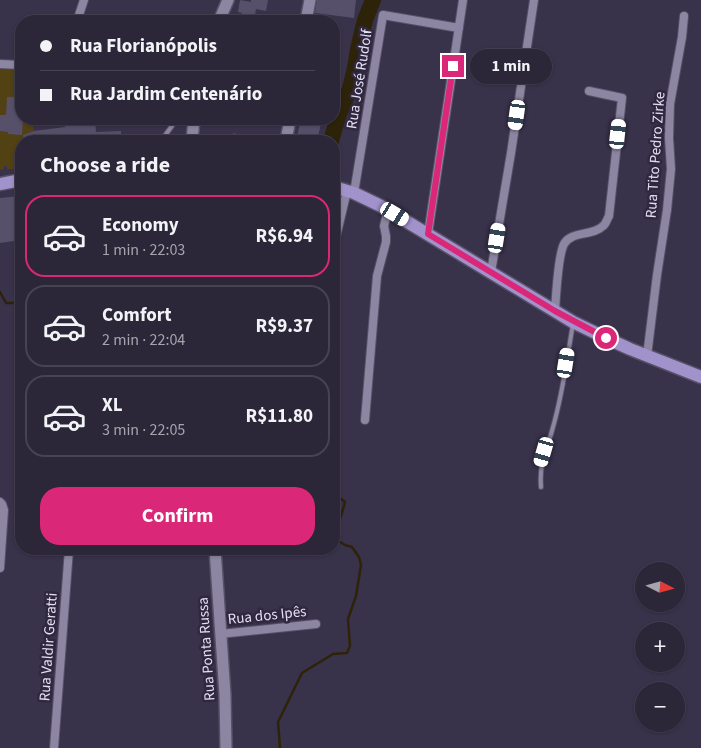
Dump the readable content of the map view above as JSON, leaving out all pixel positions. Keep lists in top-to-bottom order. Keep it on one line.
{"streets":{"street":["Rua José Rudolf","Rua Tito Pedro Zirke","Rua dos Ipês","Rua Valdir Geratti","Rua Ponta Russa"]},"crossings":[["Rua dos Ipês","Rua Ponta Russa"]],"north":"right","page":{"banner":["Rua Florianópolis","Rua Jardim Centenário"],"bubble":"1 min","heading":"Choose a ride","list":[{"name":"Economy","note":"1 min · 22:03","value":"R$6.94"},{"name":"Comfort","note":"2 min · 22:04","value":"R$9.37"},{"name":"XL","note":"3 min · 22:05","value":"R$11.80"}],"buttons":"Confirm","map_buttons":["+","−"]}}
